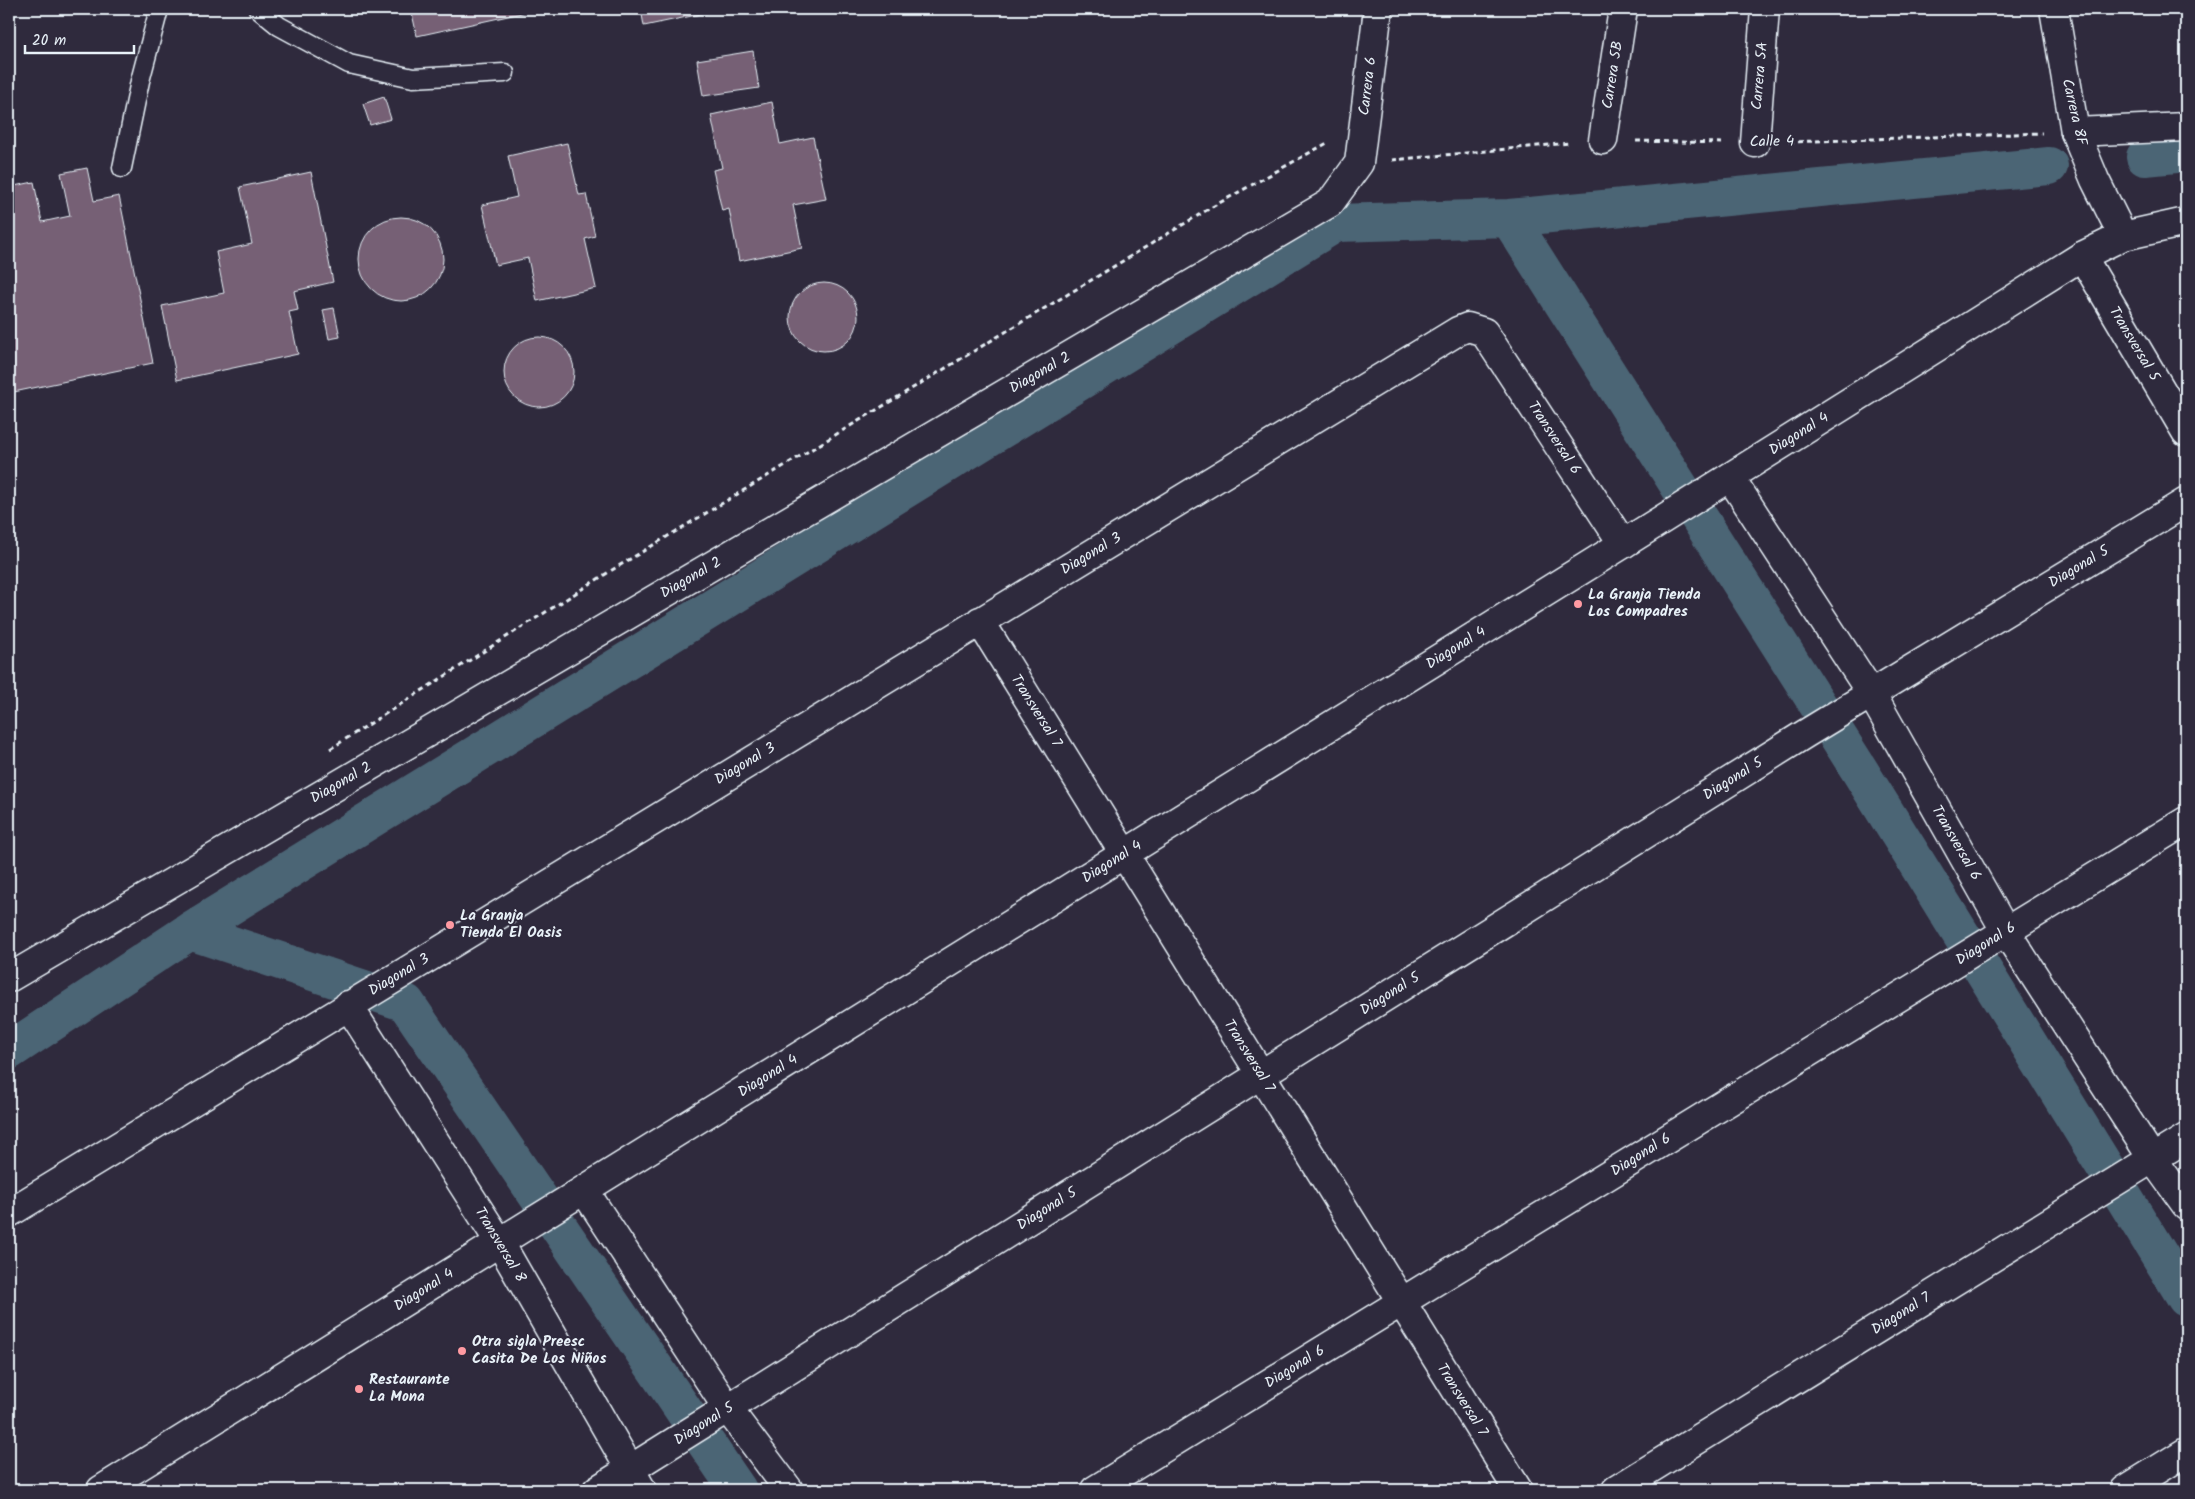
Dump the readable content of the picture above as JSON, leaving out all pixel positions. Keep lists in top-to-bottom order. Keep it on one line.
{"streets":{"street":["Carrera 5B","Carrera 5A","Carrera 6","Carrera 8F","Transversal 5","Diagonal 2","Diagonal 4","Transversal 6","Diagonal 3","Diagonal 5","Transversal 7","Diagonal 6","Transversal 8","Diagonal 7"],"path":["Calle 4"]},"crossings":[["Carrera 5B","Calle 4"],["Carrera 5A","Calle 4"],["Carrera 6","Calle 4"],["Carrera 6","Diagonal 2"],["Carrera 8F","Calle 4"],["Carrera 8F","Diagonal 4"],["Calle 4","Diagonal 2"],["Transversal 5","Diagonal 4"],["Diagonal 4","Transversal 6"],["Diagonal 4","Transversal 7"],["Diagonal 4","Transversal 8"],["Transversal 6","Diagonal 3"],["Transversal 6","Diagonal 5"],["Transversal 6","Diagonal 6"],["Transversal 6","Diagonal 7"],["Diagonal 3","Transversal 7"],["Diagonal 3","Transversal 8"],["Diagonal 5","Transversal 7"],["Diagonal 5","Transversal 8"],["Transversal 7","Diagonal 6"]],"places":["La Granja Tienda Los Compadres","La Granja Tienda El Oasis","Otra sigla Preesc Casita De Los Niños","Restaurante La Mona"],"scale_bar":"20 m"}
